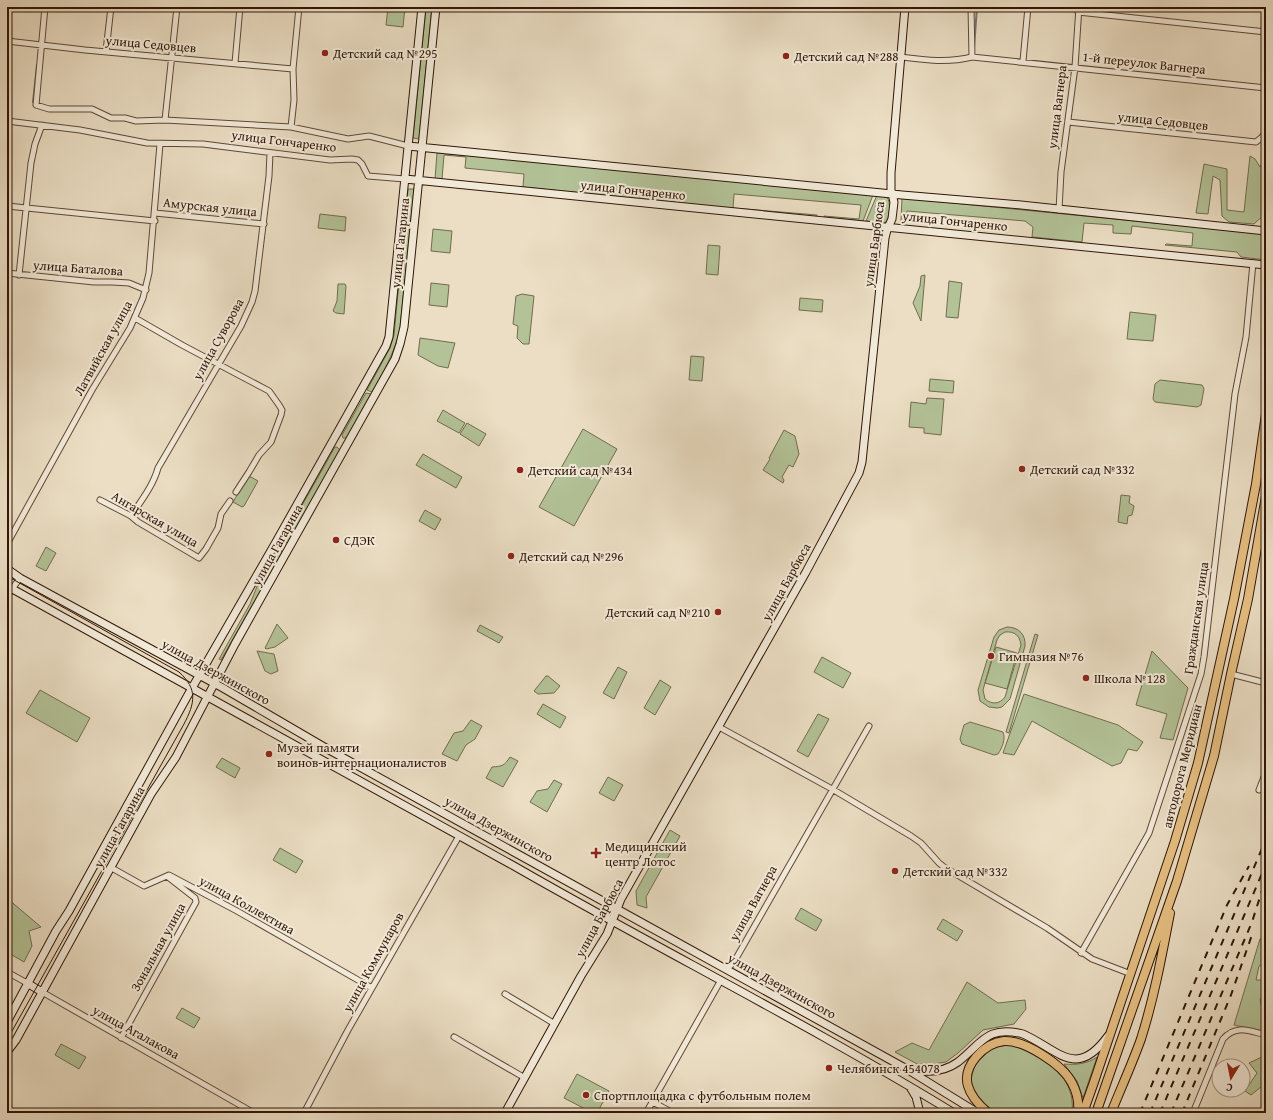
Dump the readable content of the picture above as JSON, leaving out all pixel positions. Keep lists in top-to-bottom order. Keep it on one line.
{"streets":{"main road":["улица Вагнера","улица Гончаренко","улица Гагарина","улица Барбюса","улица Дзержинского","автодорога Меридиан","улица Коммунаров","улица Агалакова"],"street":["улица Седовцев","1-й переулок Вагнера","Амурская улица","улица Баталова","улица Суворова","Латвийская улица","Ангарская улица","Гражданская улица","улица Коллектива","Зональная улица"]},"crossings":[["улица Седовцев","улица Вагнера"],["улица Седовцев","улица Гончаренко"],["1-й переулок Вагнера","улица Вагнера"],["1-й переулок Вагнера","улица Барбюса"],["улица Вагнера","улица Гончаренко"],["улица Вагнера","улица Дзержинского"],["улица Гончаренко","улица Гагарина"],["улица Гончаренко","улица Барбюса"],["улица Гончаренко","улица Суворова"],["улица Гончаренко","Латвийская улица"],["улица Гончаренко","Гражданская улица"],["Амурская улица","улица Суворова"],["Амурская улица","Латвийская улица"],["улица Гагарина","улица Дзержинского"],["улица Гагарина","улица Агалакова"],["улица Барбюса","улица Дзержинского"],["улица Баталова","Латвийская улица"],["улица Суворова","Ангарская улица"],["улица Дзержинского","улица Коммунаров"],["улица Коллектива","Зональная улица"],["улица Коллектива","улица Коммунаров"],["Зональная улица","улица Агалакова"]],"places":{"other":["Детский сад №295","Детский сад №288","Детский сад №332","Детский сад №434","СДЭК","Детский сад №296","Детский сад №210","Гимназия №76","Школа №128","Музей памяти воинов-интернационалистов","Детский cад №332","Челябинск 454078","Спортплощадка с футбольным полем"],"health":["Медицинский центр Лотос"]},"north":"bottom"}
